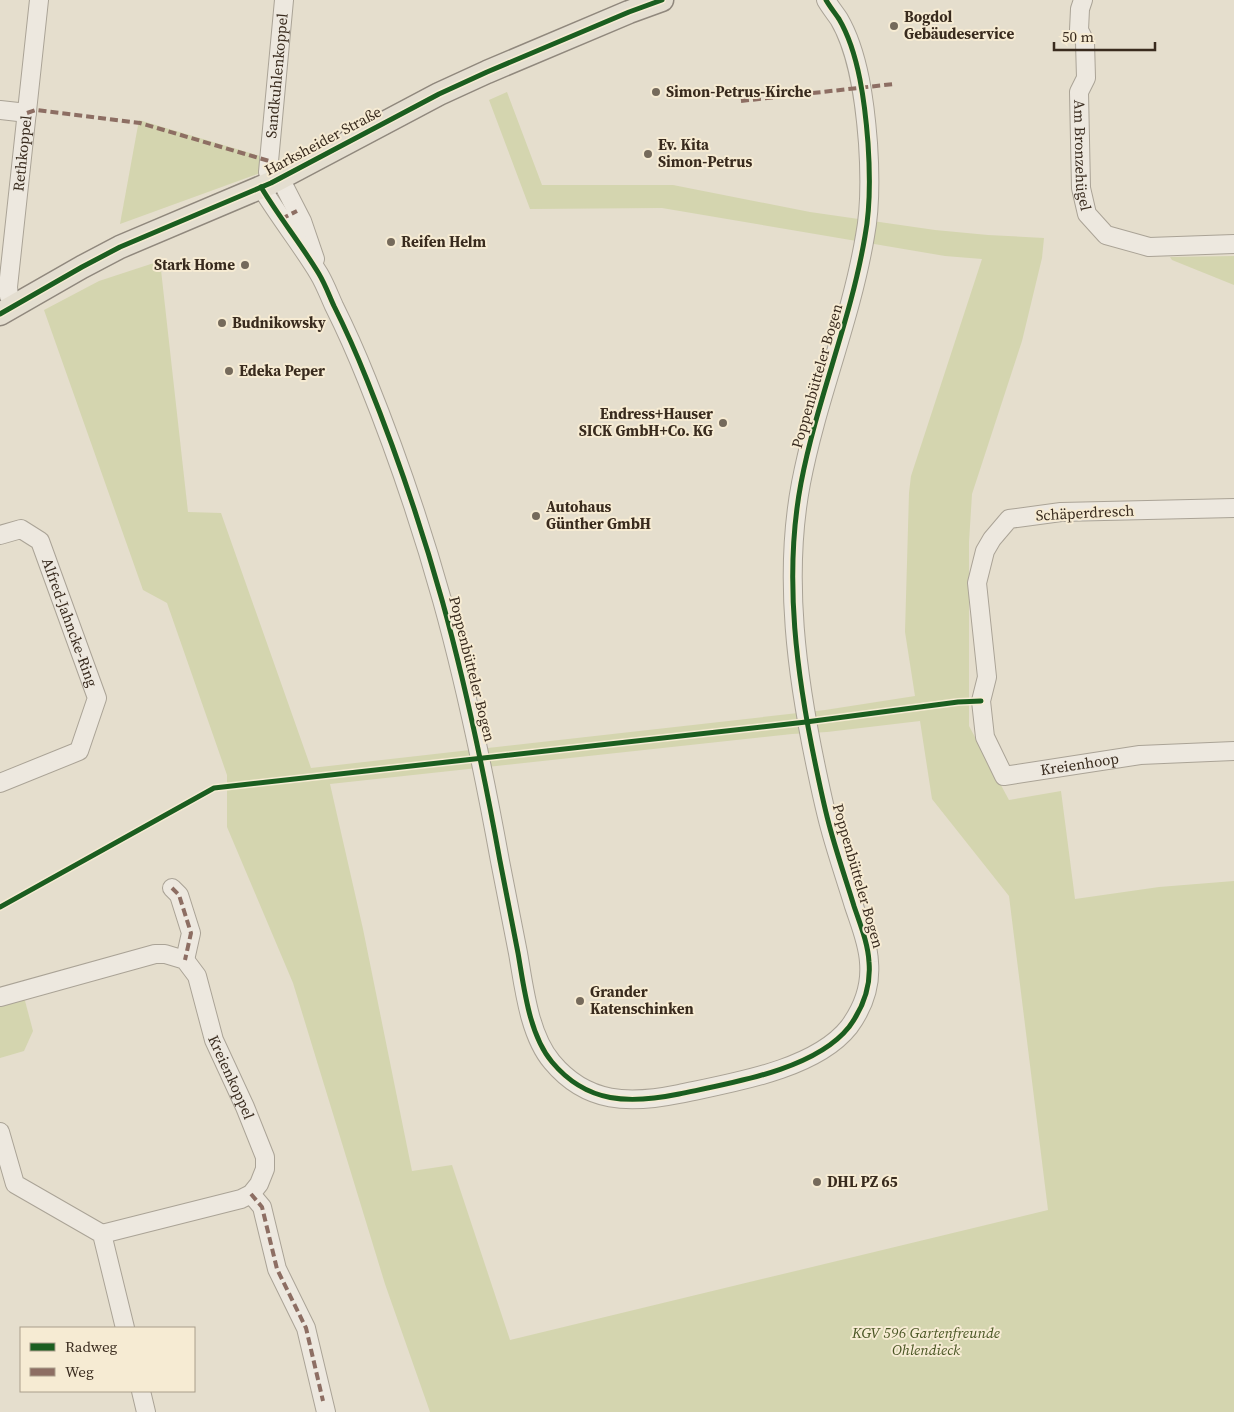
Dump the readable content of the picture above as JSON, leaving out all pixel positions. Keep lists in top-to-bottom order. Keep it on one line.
{"streets":{"main road":["Harksheider Straße"],"street":["Sandkuhlenkoppel","Rethkoppel","Am Bronzehügel","Poppenbütteler Bogen","Schäperdresch","Alfred-Jahncke-Ring","Kreienhoop","Kreienkoppel"]},"crossings":[["Sandkuhlenkoppel","Harksheider Straße"],["Sandkuhlenkoppel","Poppenbütteler Bogen"],["Harksheider Straße","Rethkoppel"],["Harksheider Straße","Poppenbütteler Bogen"],["Schäperdresch","Kreienhoop"]],"parks":["KGV 596 Gartenfreunde Ohlendieck"],"places":["Bogdol Gebäudeservice","Simon-Petrus-Kirche","Ev. Kita Simon-Petrus","Reifen Helm","Stark Home","Budnikowsky","Edeka Peper","Endress+Hauser SICK GmbH+Co. KG","Autohaus Günther GmbH","Grander Katenschinken","DHL PZ 65"],"legend":["Radweg","Weg"],"scale_bar":"50 m"}
